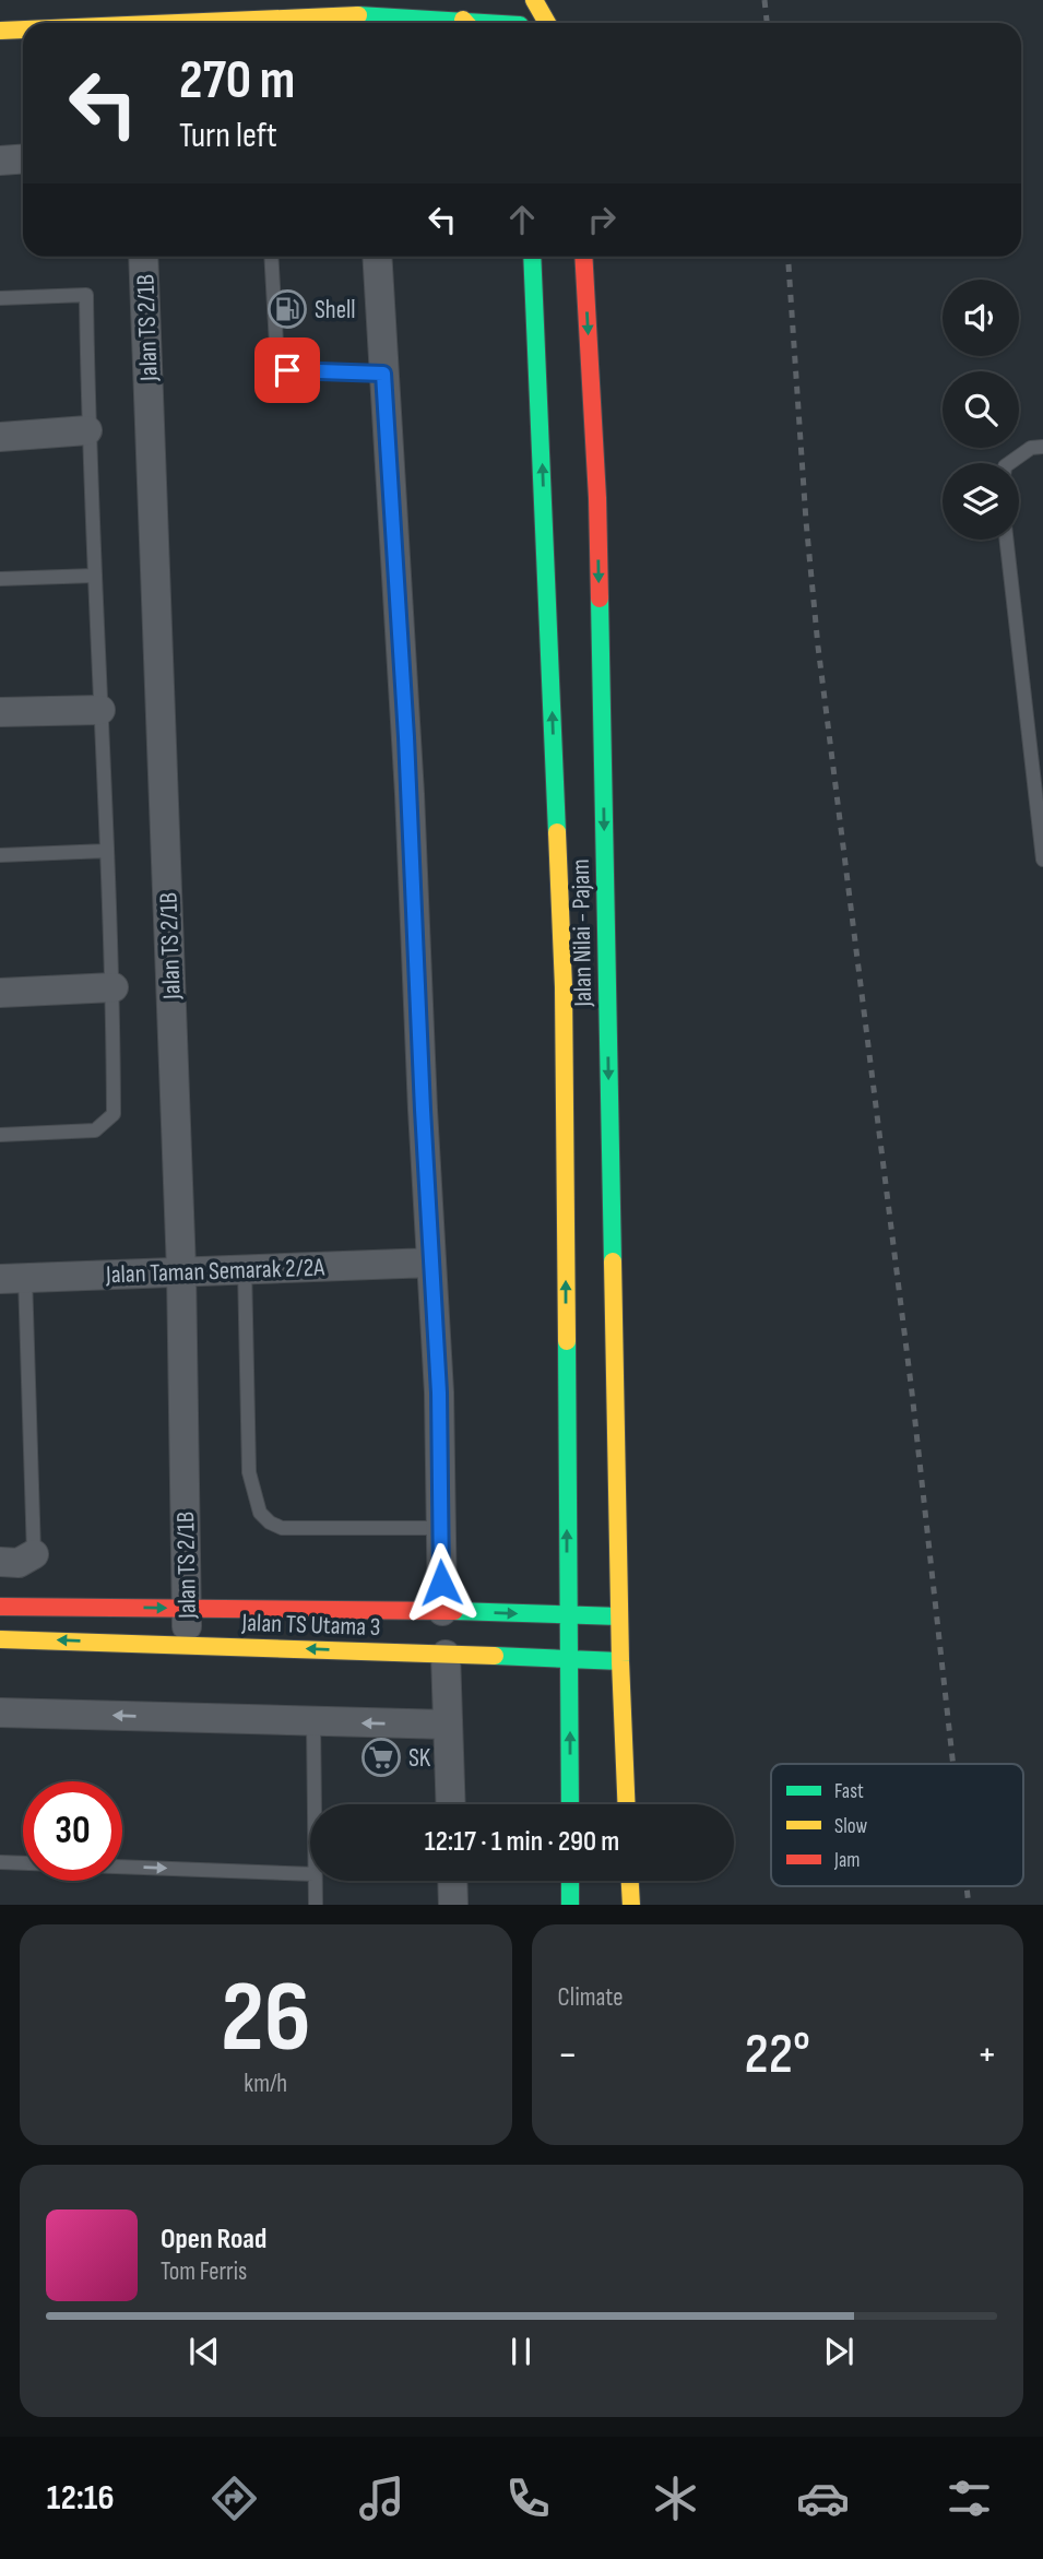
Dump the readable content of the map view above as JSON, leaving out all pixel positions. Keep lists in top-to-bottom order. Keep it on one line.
{"streets":{"main road":["Jalan Nilai - Pajam","Jalan TS Utama 3"],"street":["Jalan TS 2/1B","Jalan Taman Semarak 2/2A"]},"crossings":[["Jalan TS 2/1B","Jalan Taman Semarak 2/2A"],["Jalan TS 2/1B","Jalan TS Utama 3"],["Jalan Nilai - Pajam","Jalan TS Utama 3"]],"places":{"fuel station":["Shell"],"supermarket":["SK"]},"legend":["Fast","Slow","Jam"],"page":{"turn":["270 m","Turn left"],"limit":"30","trip":"12:17 · 1 min · 290 m","tile":[["26","km/h"],"Climate"],"heat":["−","22°","+"],"song":["Open Road","Tom Ferris"],"tabs":"12:16"}}
